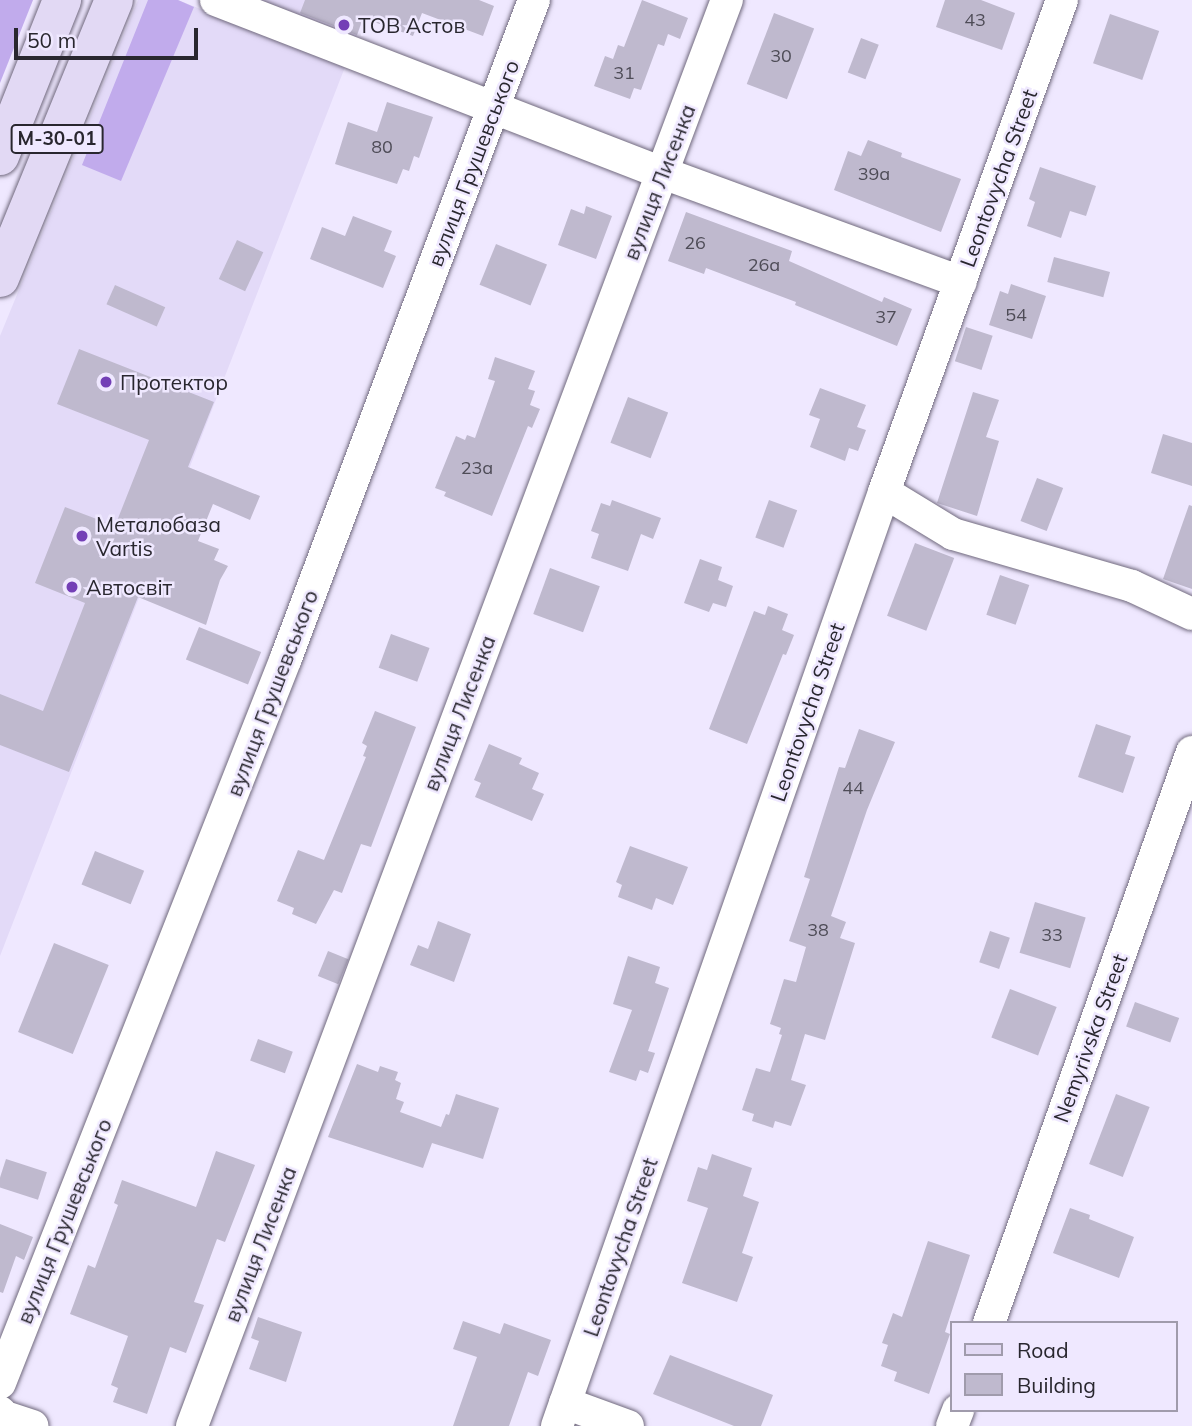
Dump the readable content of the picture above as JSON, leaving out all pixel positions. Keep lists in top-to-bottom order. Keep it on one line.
{"streets":{"main road":["М-30-01"],"street":["вулиця Грушевського","Leontovycha Street","вулиця Лисенка","Nemyrivska Street"]},"places":["ТОВ Астов","Протектор","Металобаза Vartis","Автосвіт"],"house_numbers":["43","30","31","80","39а","26","26а","54","37","23а","44","38","33"],"legend":["Road","Building"],"scale_bar":"50 m"}
